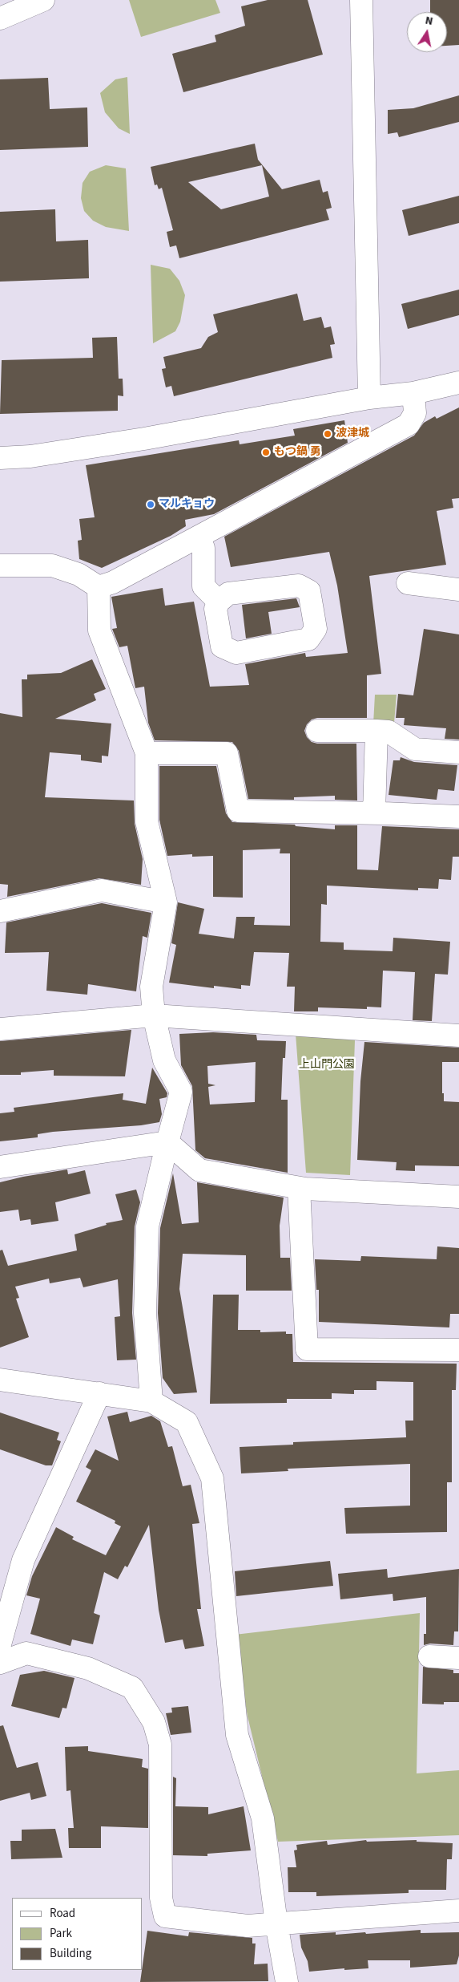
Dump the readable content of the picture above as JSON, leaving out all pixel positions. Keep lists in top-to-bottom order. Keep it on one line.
{"parks":["上山門公園"],"places":["波津城","もつ鍋 勇","マルキョウ"],"legend":["Road","Park","Building"],"north":"top"}
